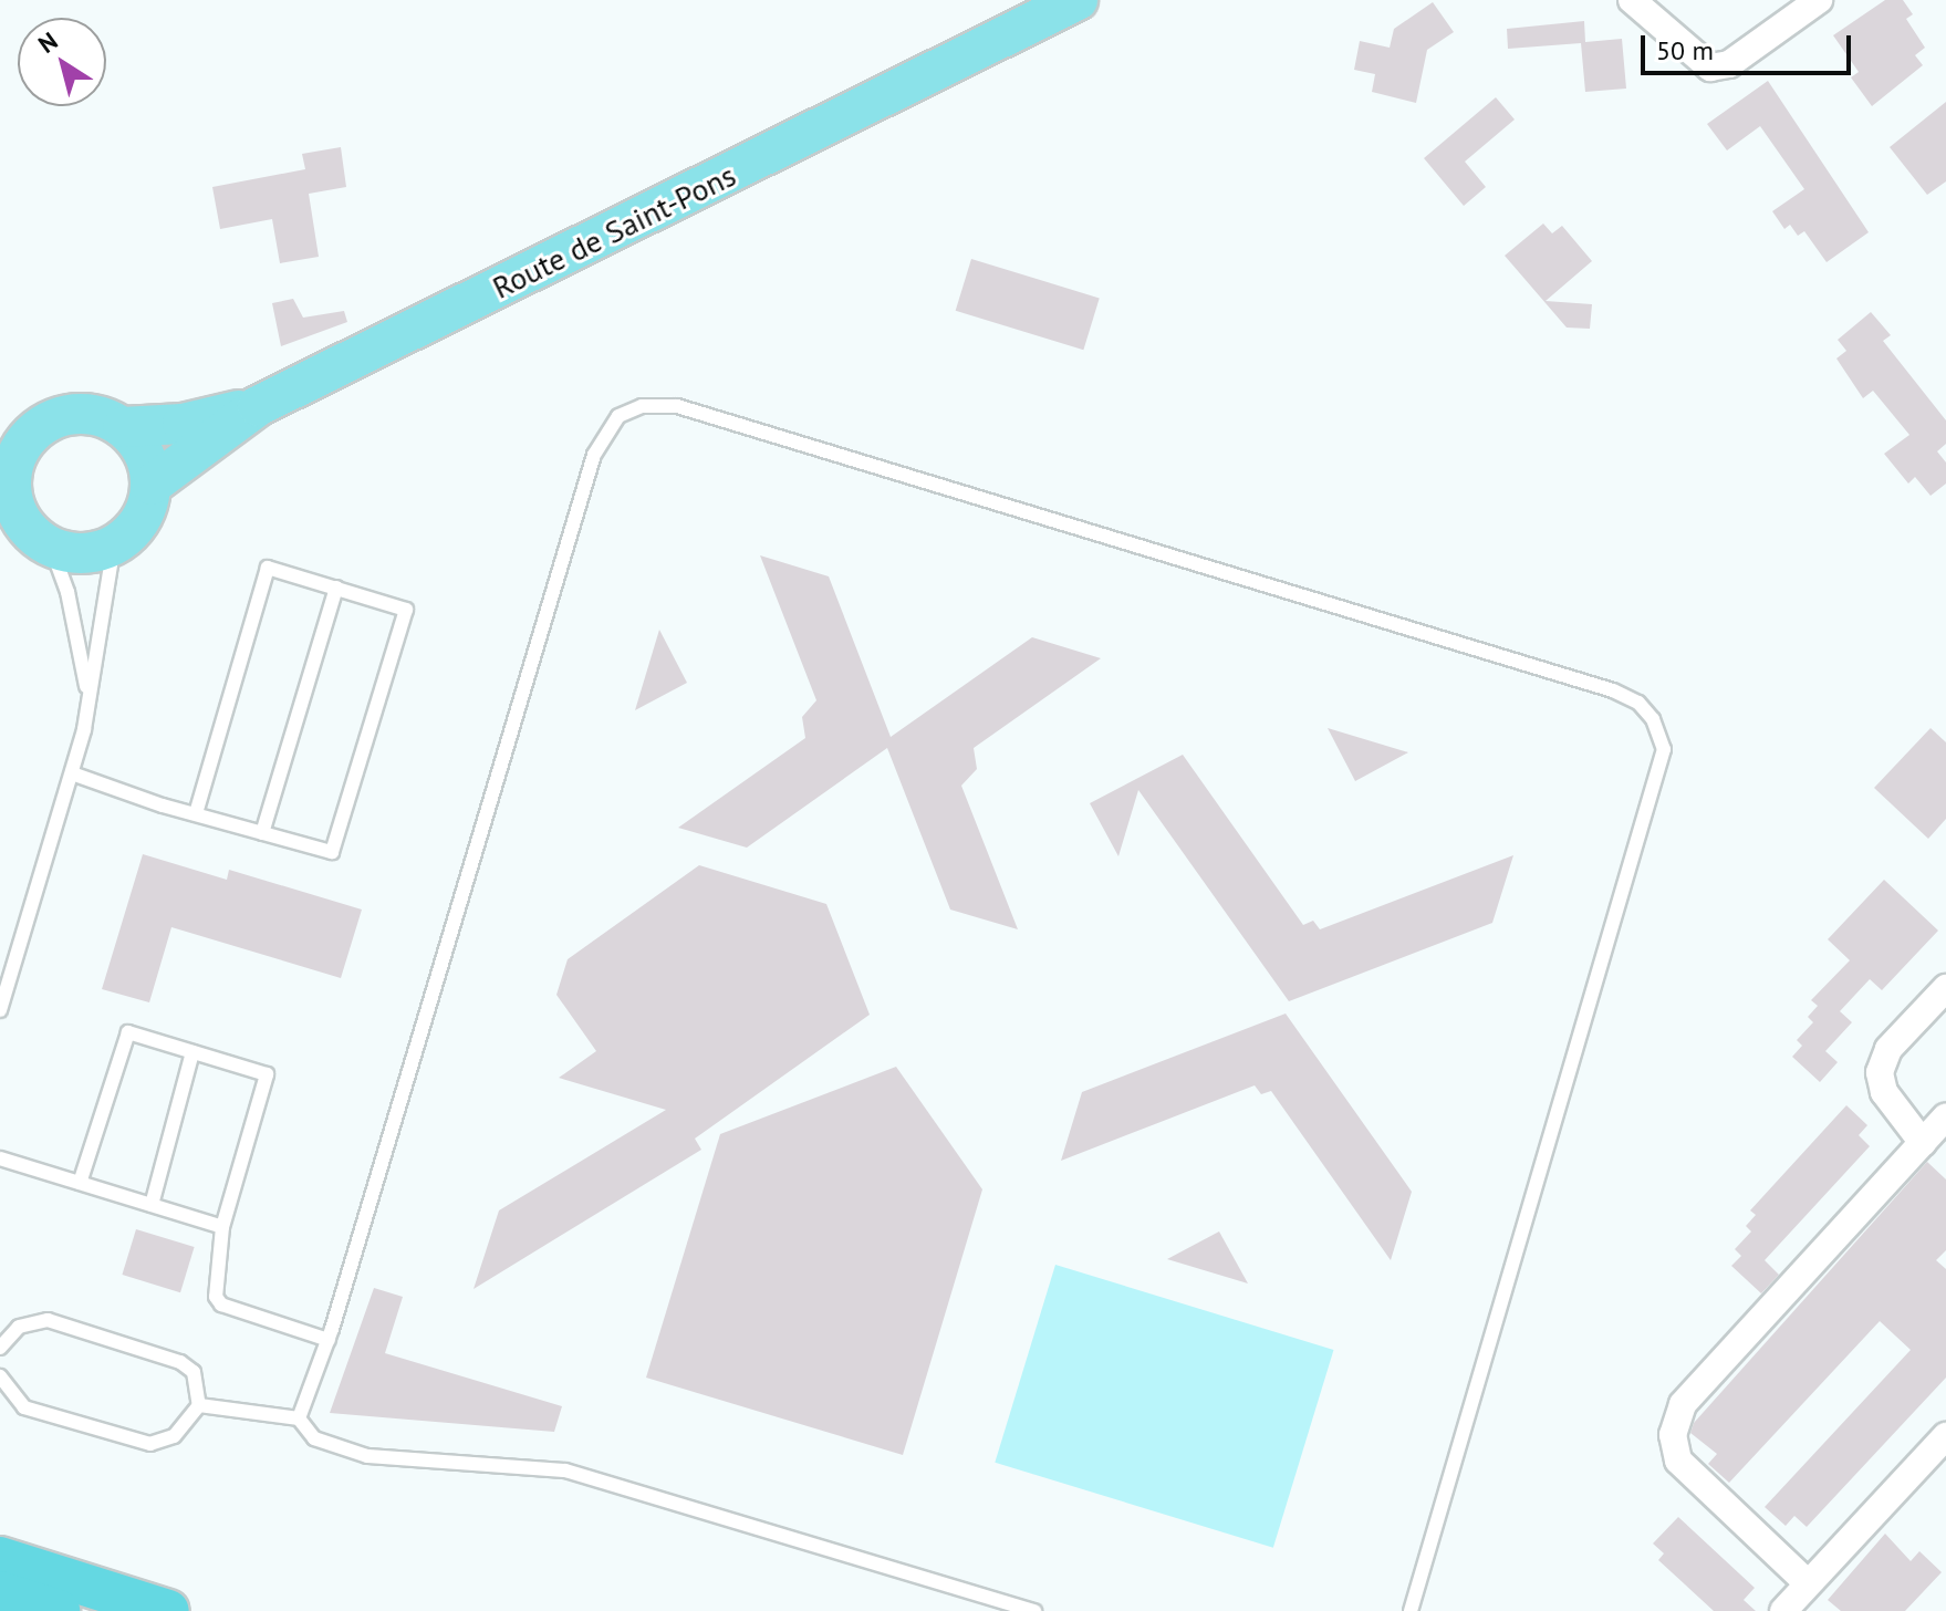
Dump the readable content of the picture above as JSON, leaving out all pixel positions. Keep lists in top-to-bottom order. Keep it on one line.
{"streets":{"main road":["Route de Saint-Pons"]},"scale_bar":"50 m","north":"top left"}
